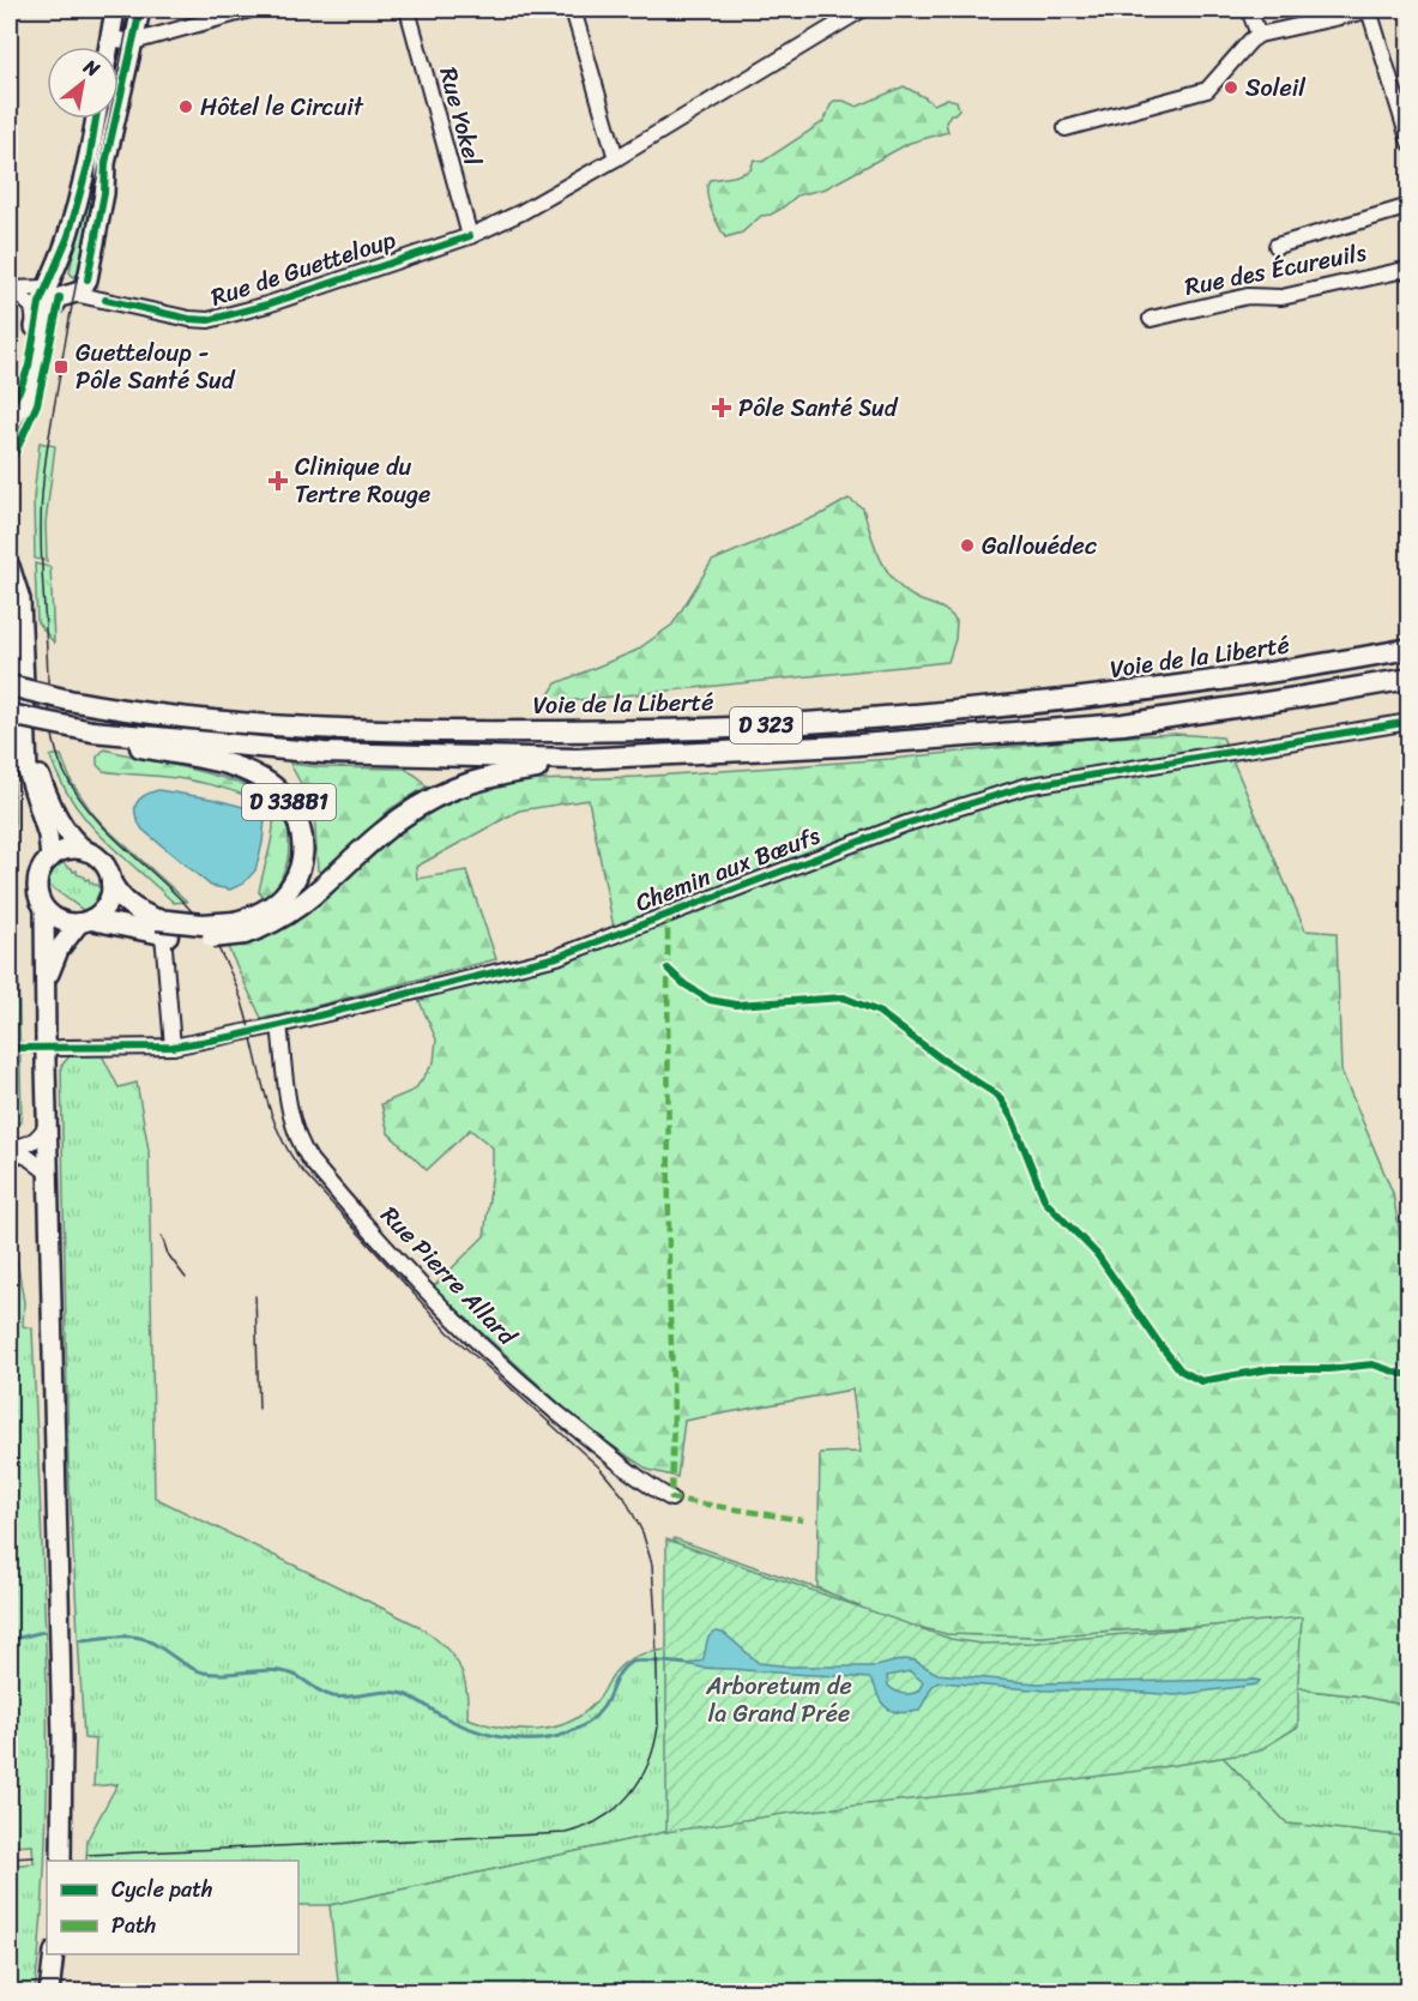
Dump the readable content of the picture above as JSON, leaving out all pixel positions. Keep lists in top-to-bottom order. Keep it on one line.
{"streets":{"highway":["Voie de la Liberté","D 323","D 338B1"],"street":["Rue Yokel","Rue de Guetteloup","Rue des Écureuils","Chemin aux Bœufs","Rue Pierre Allard"]},"crossings":[["Rue Yokel","Rue de Guetteloup"],["D 323","D 338B1"],["Chemin aux Bœufs","Rue Pierre Allard"]],"parks":["Arboretum de la Grand Prée"],"places":{"other":["Soleil","Hôtel le Circuit","Gallouédec"],"transit":["Guetteloup - Pôle Santé Sud"],"health":["Pôle Santé Sud","Clinique du Tertre Rouge"]},"legend":["Cycle path","Path"],"north":"top right"}
